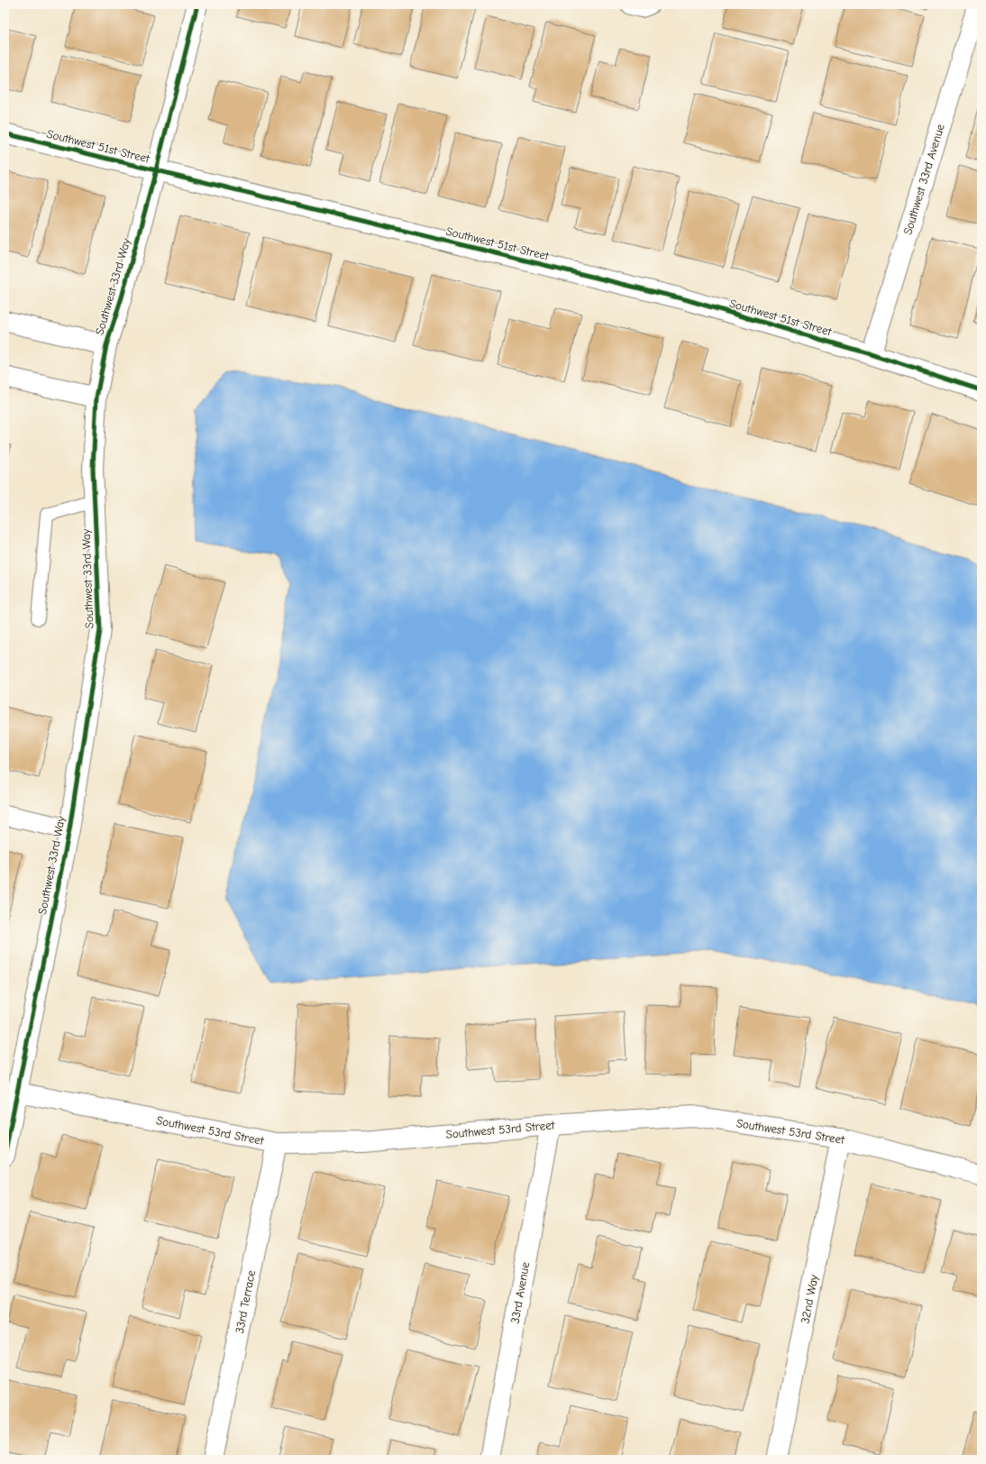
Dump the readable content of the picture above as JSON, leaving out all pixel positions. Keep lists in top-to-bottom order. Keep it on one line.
{"streets":{"street":["Southwest 51st Street","Southwest 33rd Avenue","Southwest 33rd Way","Southwest 53rd Street","33rd Avenue","32nd Way","33rd Terrace"]},"crossings":[["Southwest 51st Street","Southwest 33rd Avenue"],["Southwest 51st Street","Southwest 33rd Way"],["Southwest 33rd Way","Southwest 53rd Street"],["Southwest 53rd Street","33rd Avenue"],["Southwest 53rd Street","32nd Way"],["Southwest 53rd Street","33rd Terrace"]]}
